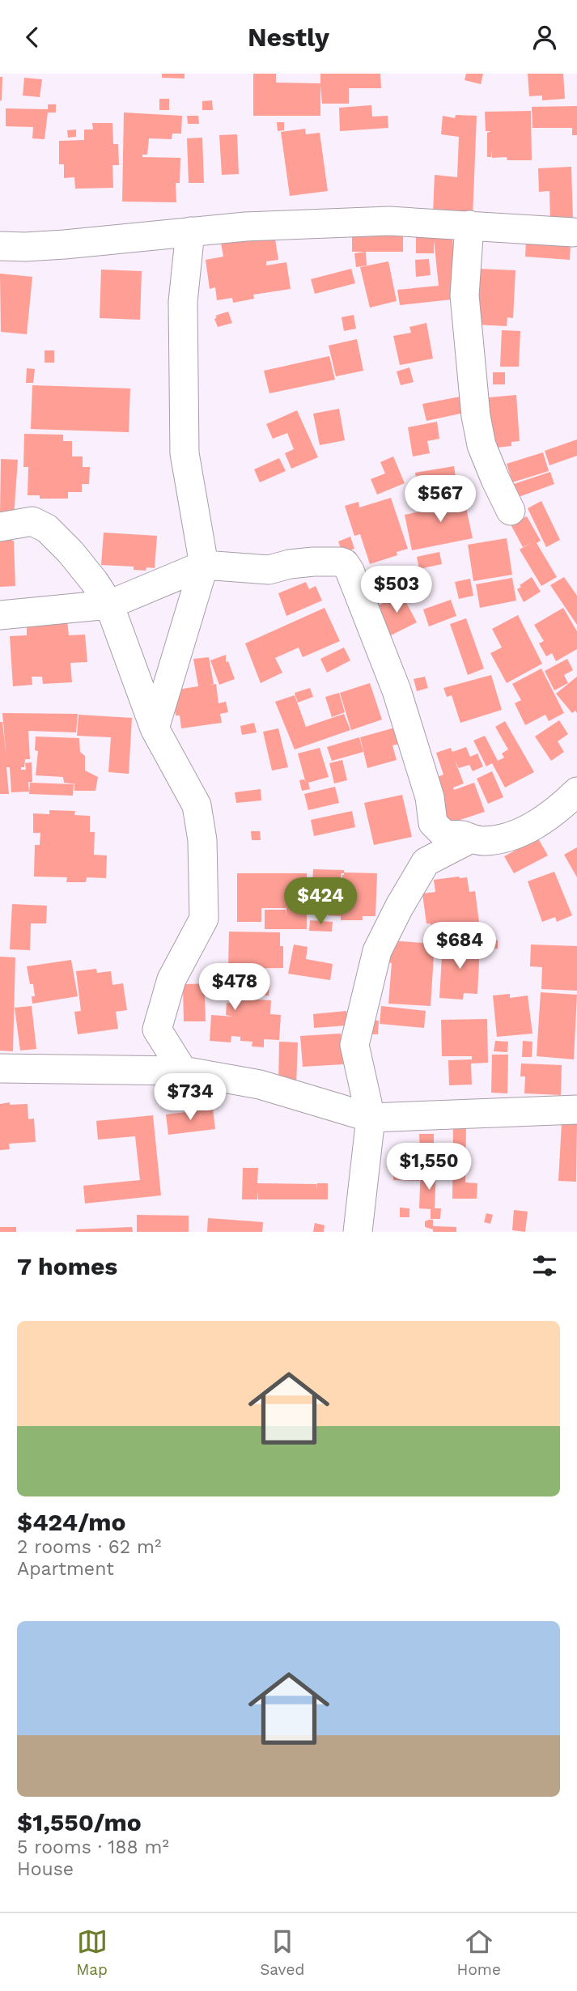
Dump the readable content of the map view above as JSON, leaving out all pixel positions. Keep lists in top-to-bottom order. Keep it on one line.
{"page":{"header":"Nestly","price":["$567","$503","$424","$684","$478","$734","$1,550"],"heading":"7 homes","list":[{"name":"$424/mo","note":"2 rooms · 62 m² · Apartment"},{"name":"$1,550/mo","note":"5 rooms · 188 m² · House"}],"tabs":["Map","Saved","Home"]}}
